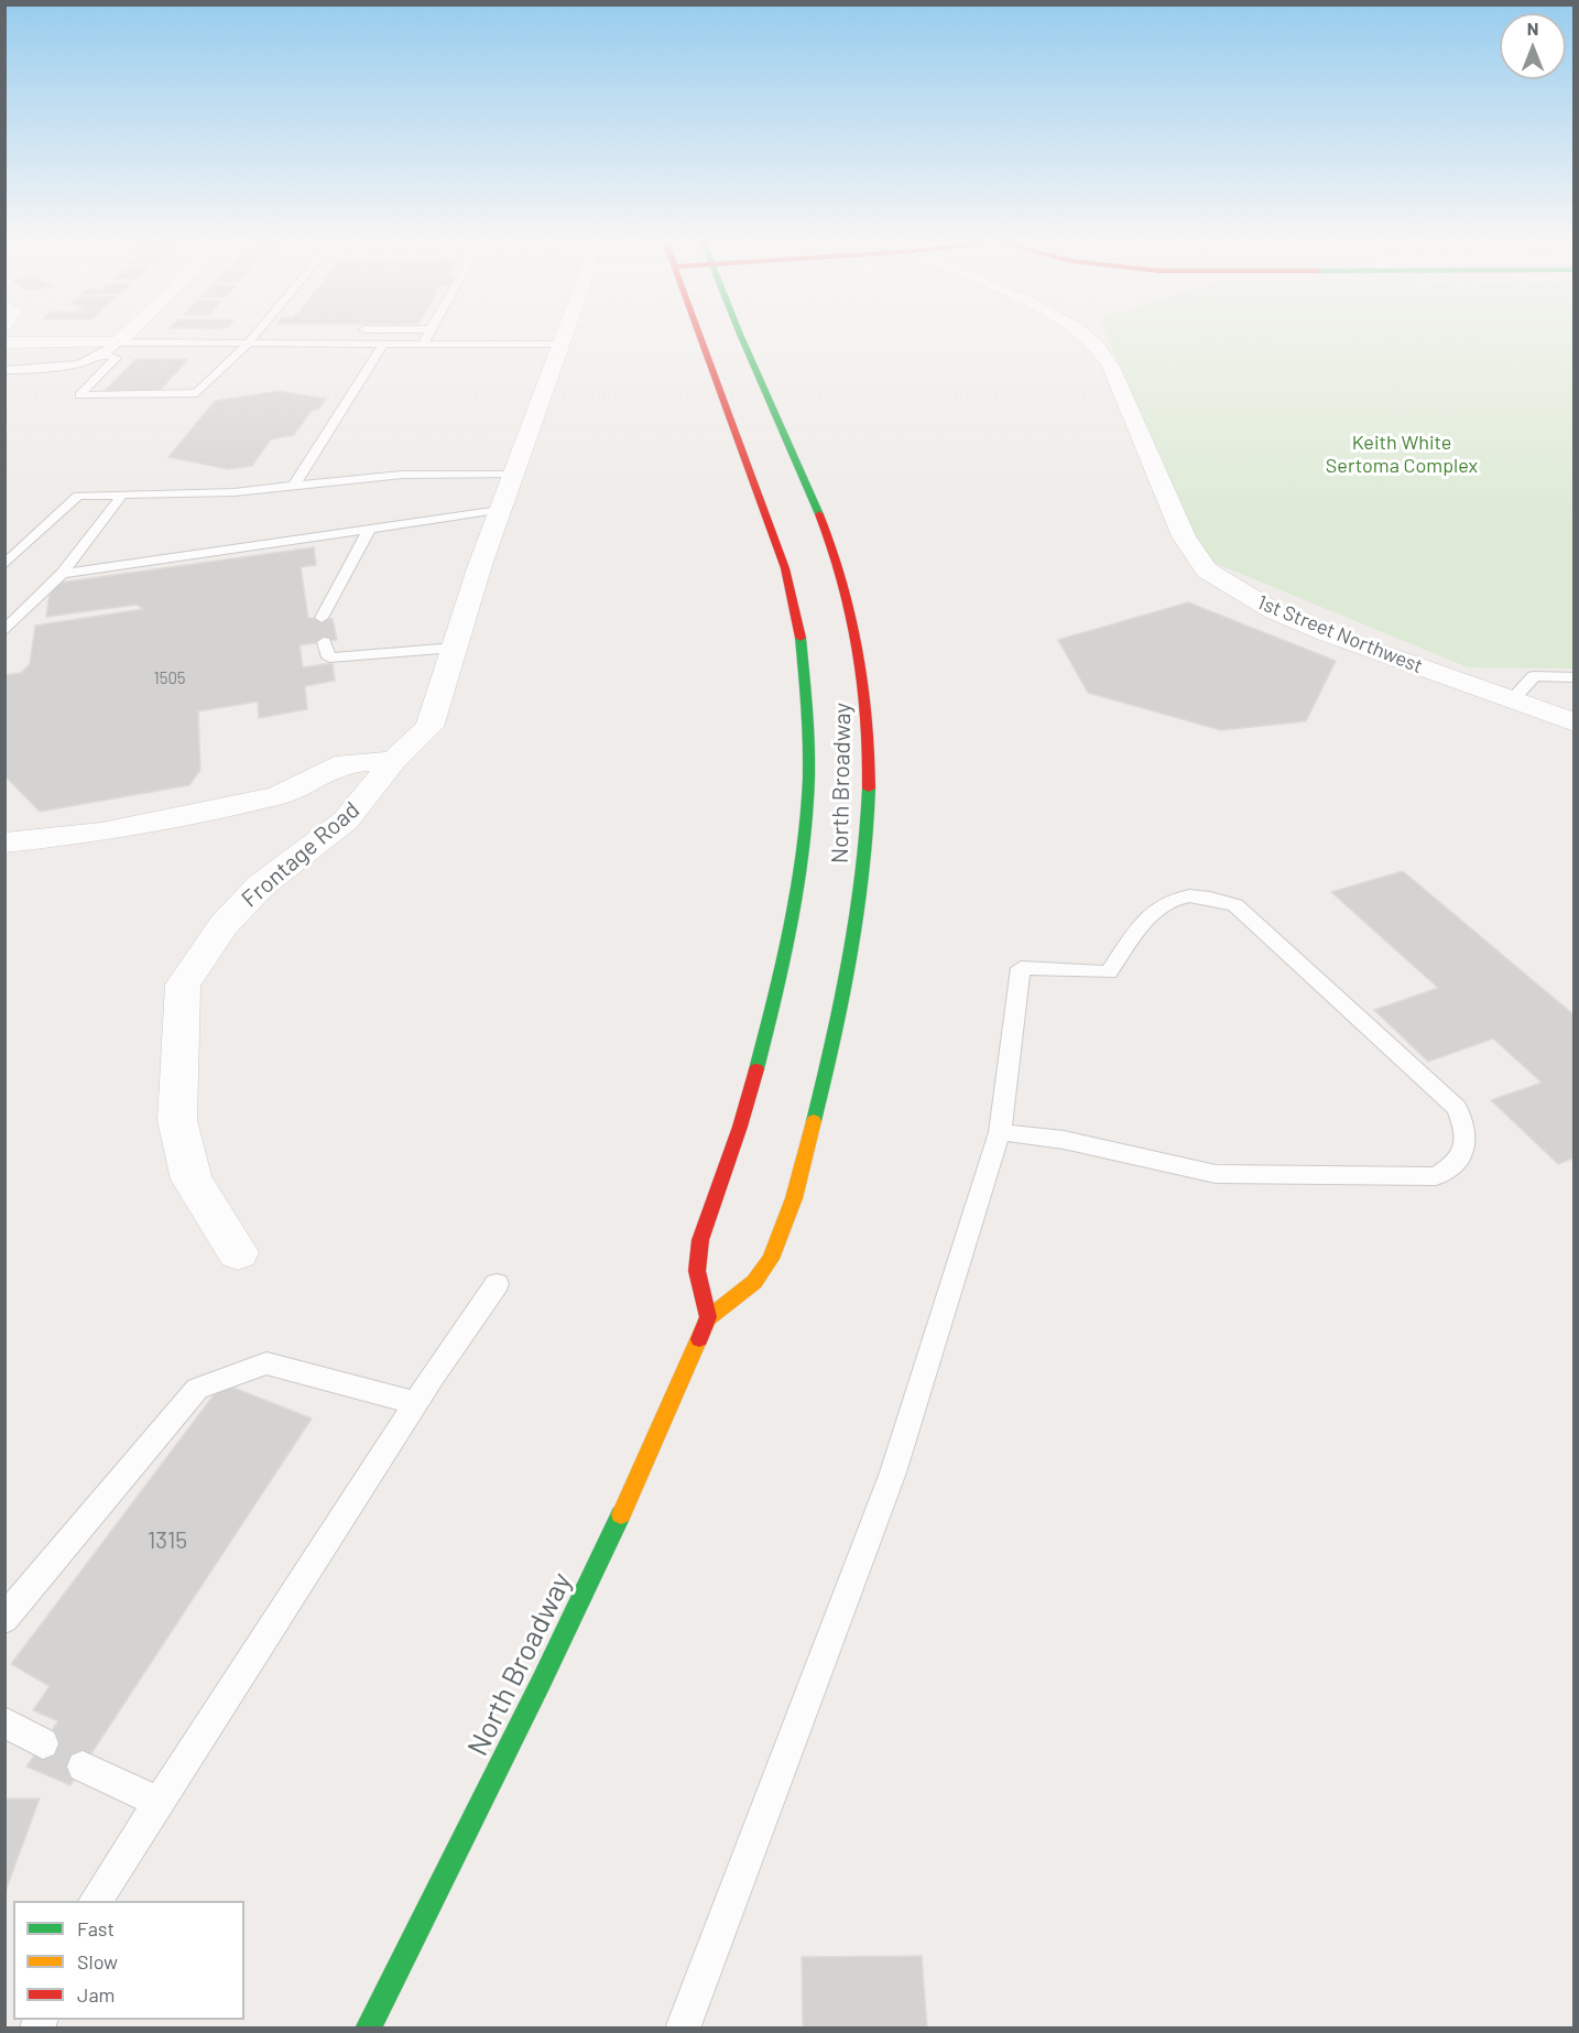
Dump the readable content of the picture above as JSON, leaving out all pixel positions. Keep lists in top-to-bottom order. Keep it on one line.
{"streets":{"main road":["North Broadway"],"street":["1st Street Northwest","Frontage Road"]},"parks":["Keith White Sertoma Complex"],"house_numbers":["1505","1315"],"legend":["Fast","Slow","Jam"],"north":"top"}
